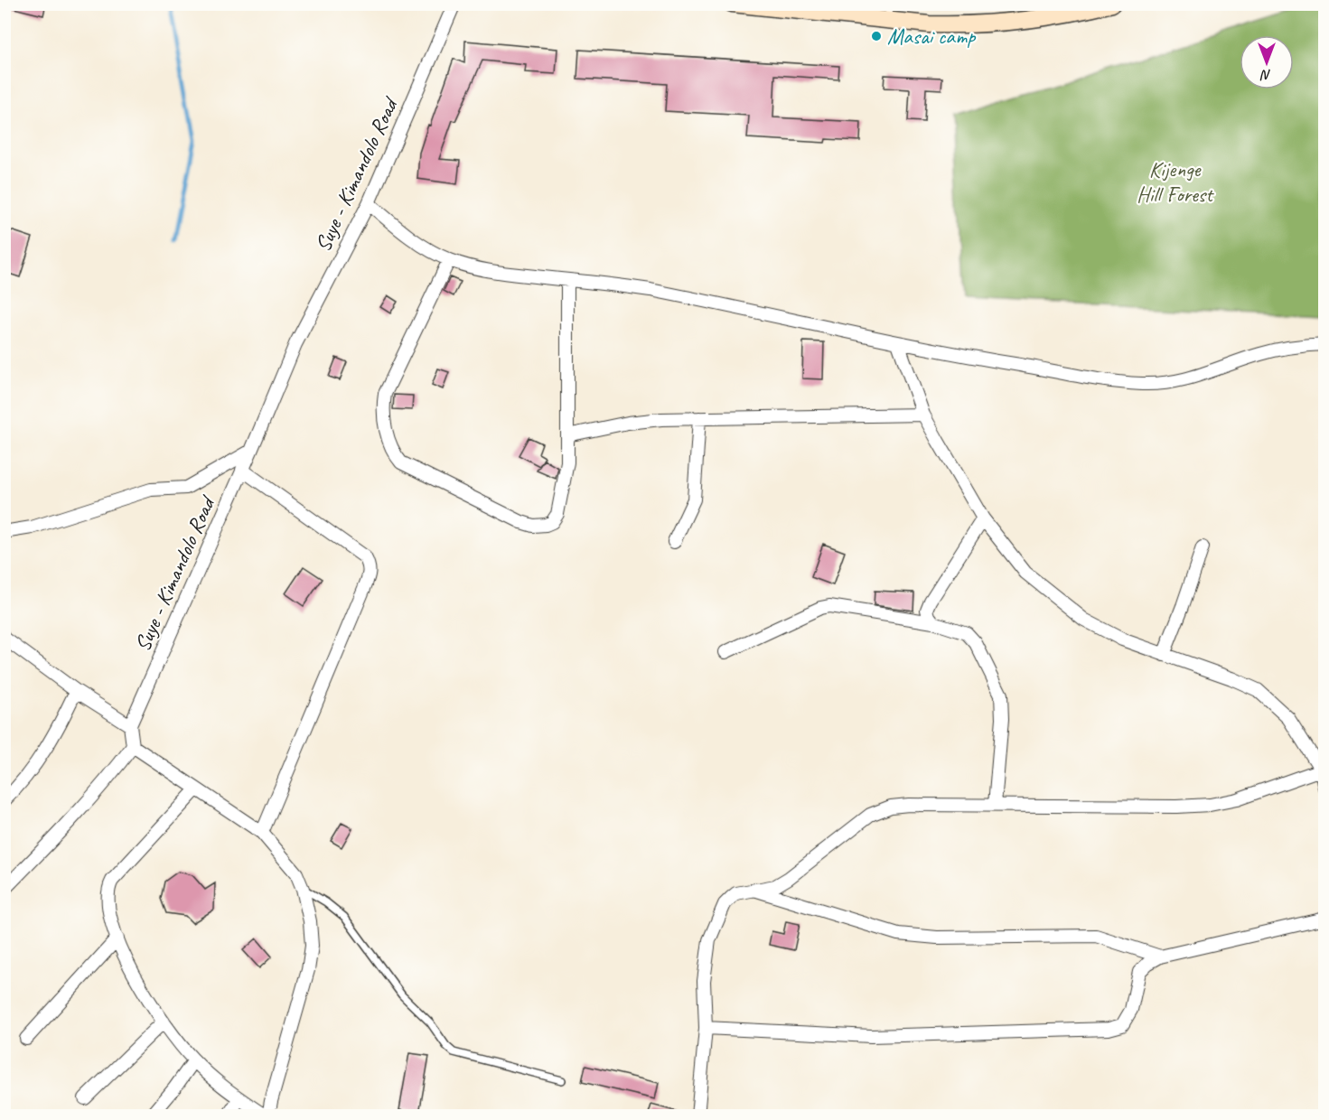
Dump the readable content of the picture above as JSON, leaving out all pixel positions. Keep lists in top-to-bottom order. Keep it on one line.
{"streets":{"street":["Suye - Kimandolo Road"]},"parks":["Kijenge Hill Forest"],"places":["Masai camp"],"north":"bottom"}
